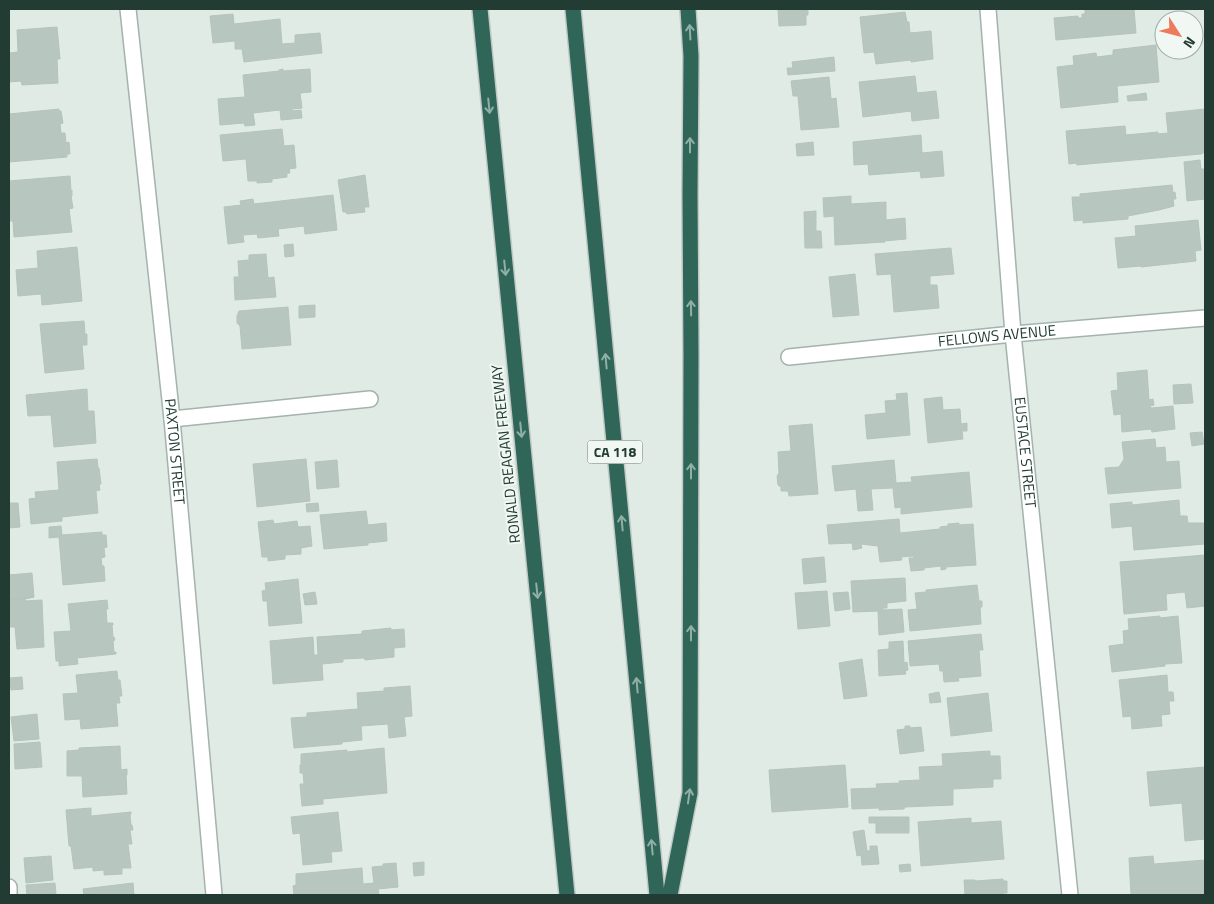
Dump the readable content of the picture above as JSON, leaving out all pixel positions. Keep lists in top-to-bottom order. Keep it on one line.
{"streets":{"highway":["CA 118","RONALD REAGAN FREEWAY"],"street":["FELLOWS AVENUE","PAXTON STREET","EUSTACE STREET"]},"crossings":[["FELLOWS AVENUE","EUSTACE STREET"]],"north":"bottom right"}
